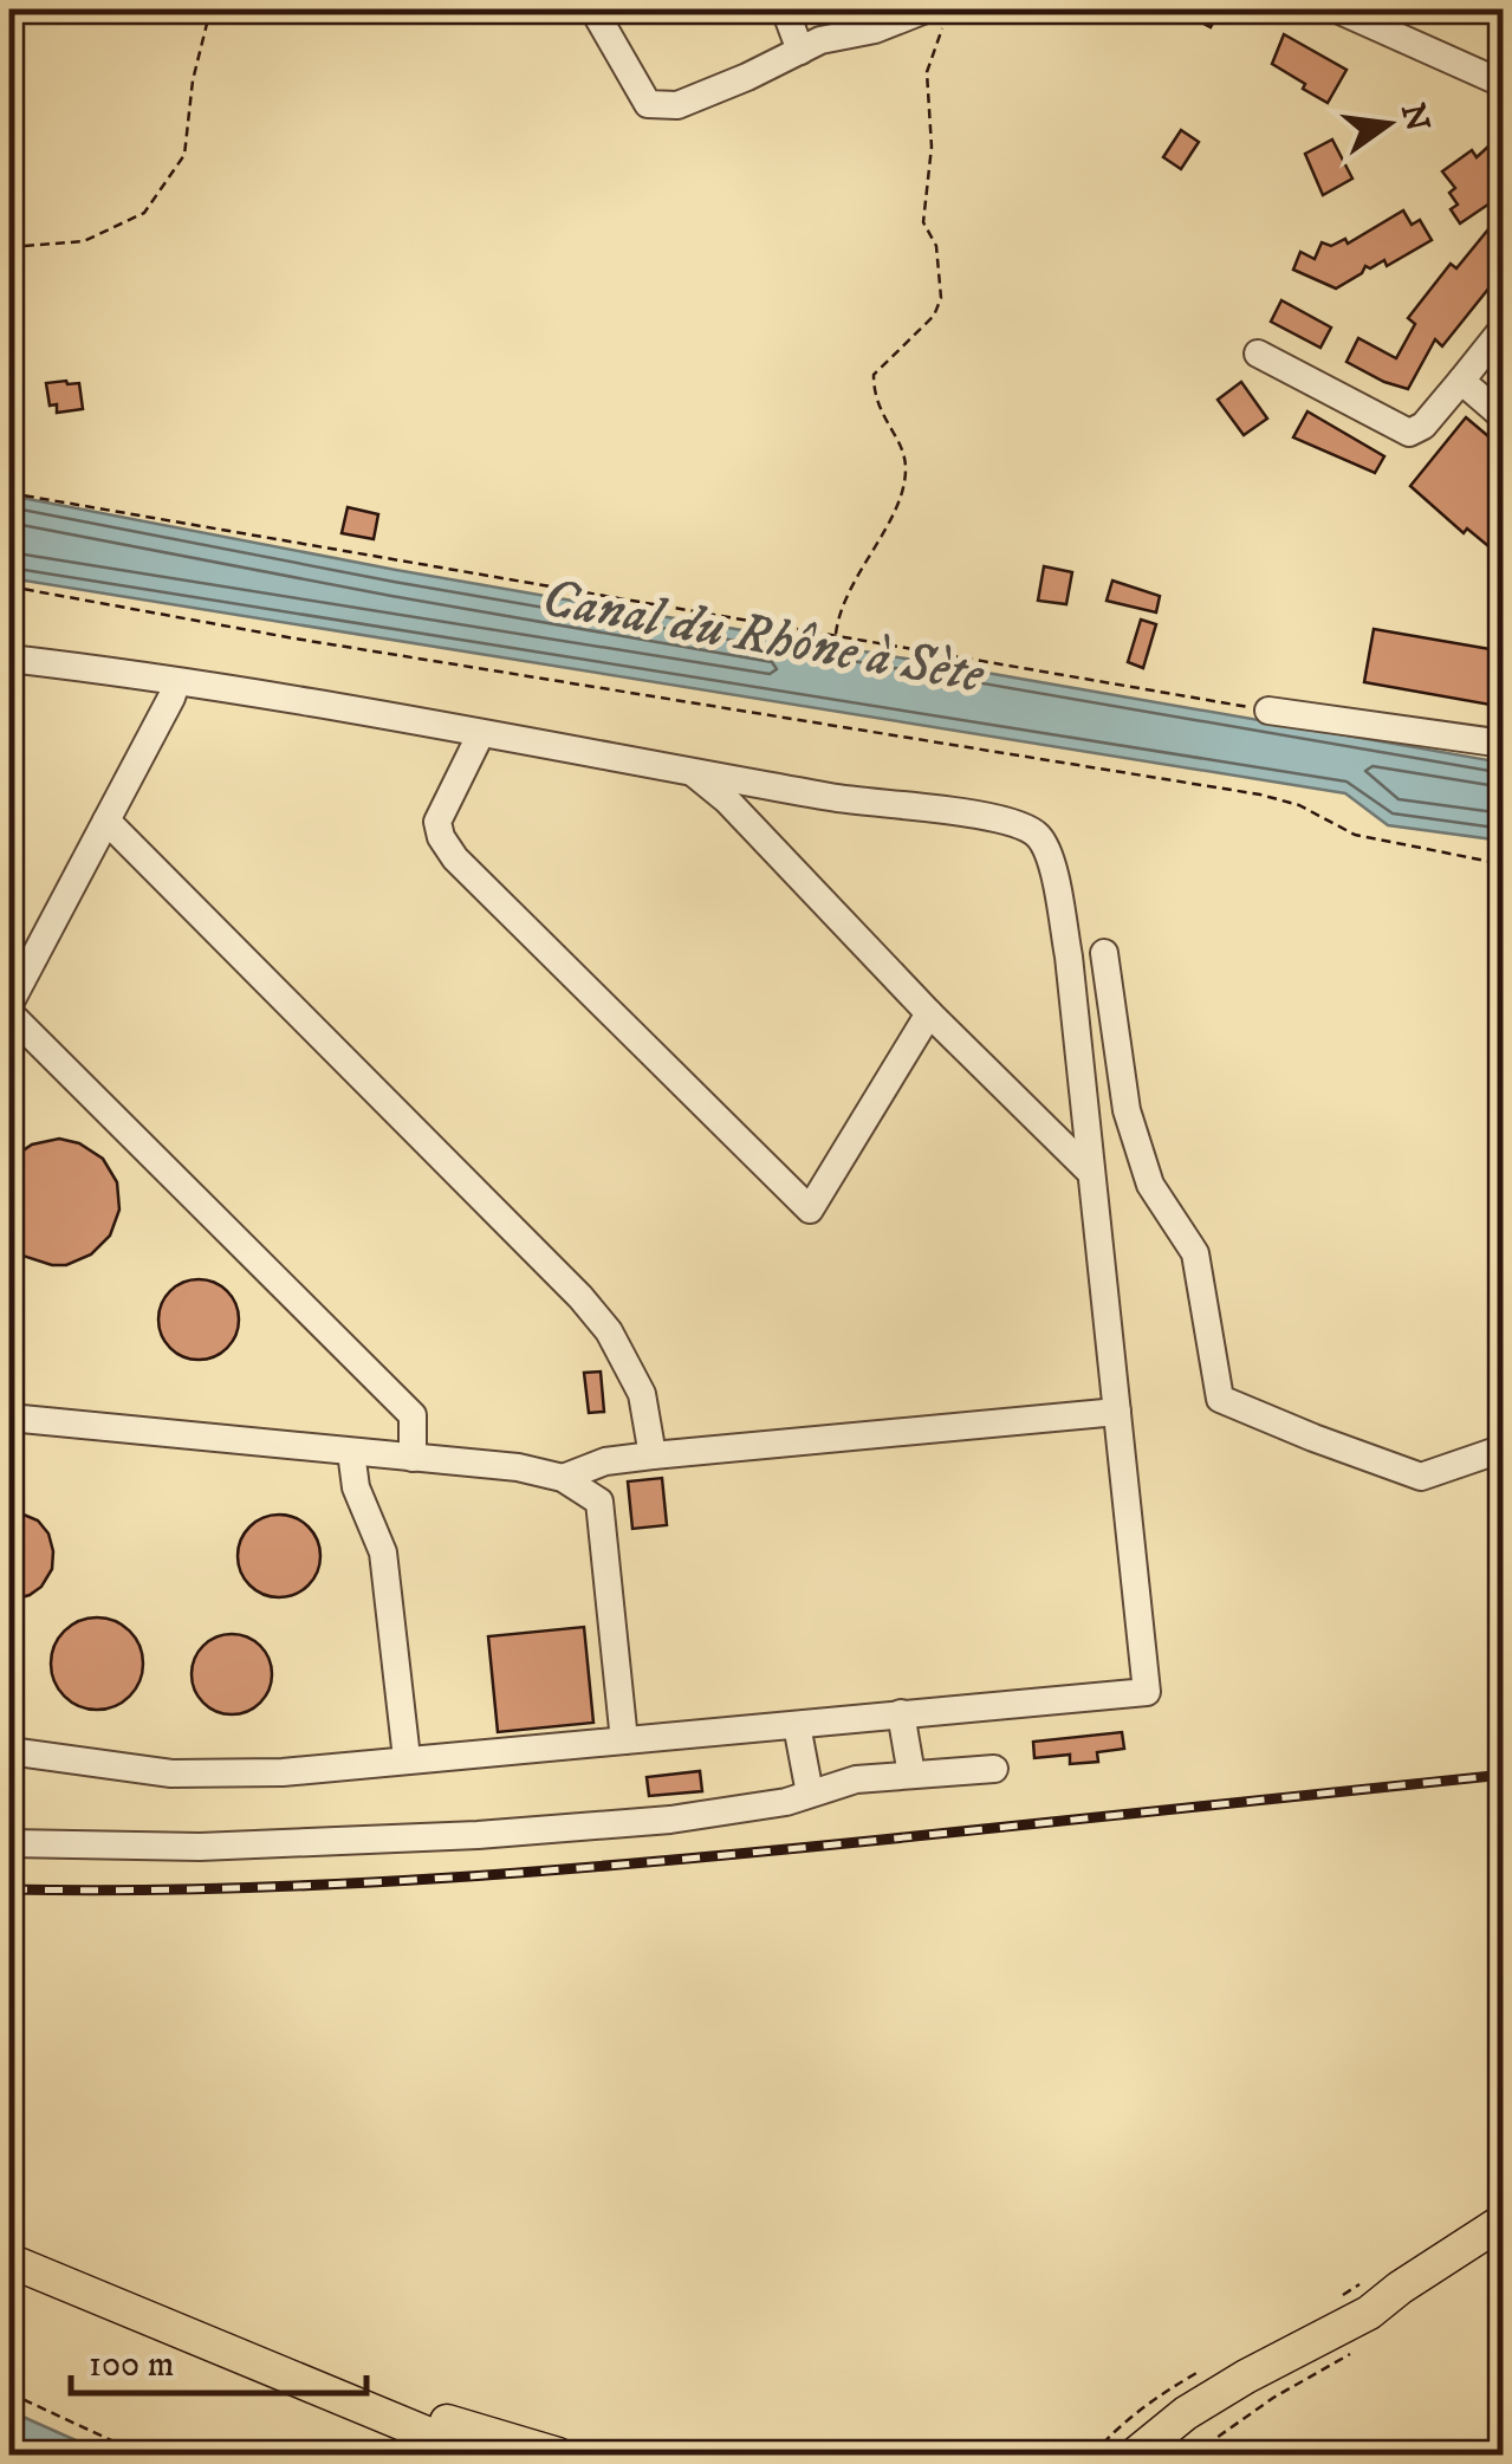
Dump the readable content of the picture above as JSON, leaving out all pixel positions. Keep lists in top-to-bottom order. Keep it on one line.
{"water":["Canal du Rhône à Sète"],"scale_bar":"100 m","north":"right"}
